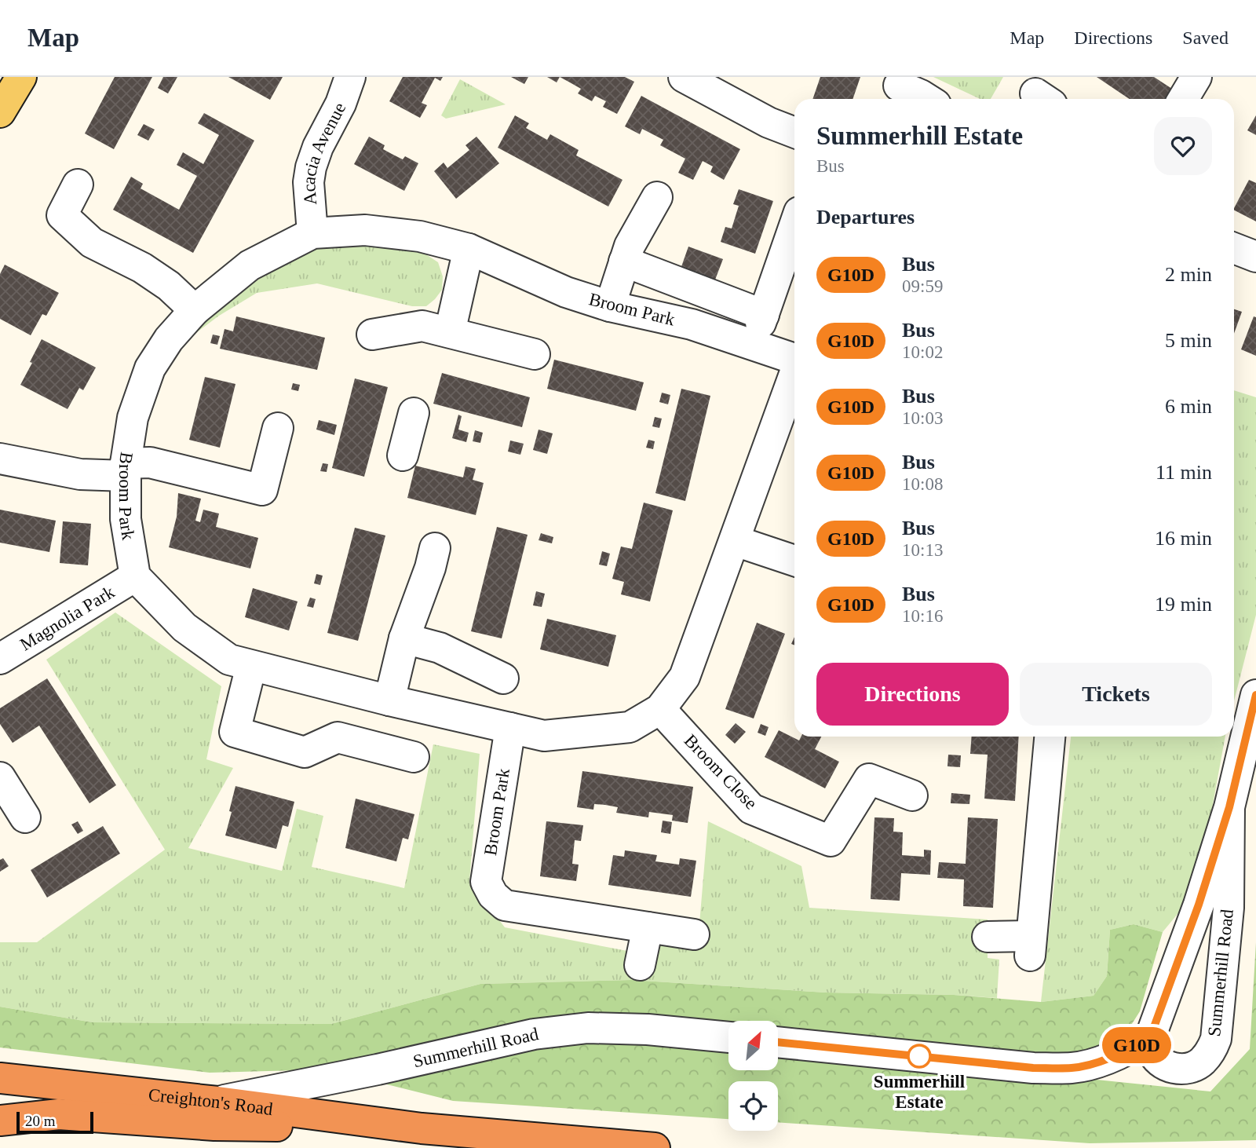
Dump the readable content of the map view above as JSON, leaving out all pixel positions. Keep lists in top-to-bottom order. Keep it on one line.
{"streets":{"highway":["Creighton's Road"],"street":["Acacia Avenue","Broom Park","Magnolia Park","Broom Close","Summerhill Road"]},"crossings":[["Acacia Avenue","Broom Park"],["Broom Park","Magnolia Park"],["Broom Park","Broom Close"],["Summerhill Road","Creighton's Road"]],"places":["Summerhill Estate"],"lines":["bus line G10D"],"scale_bar":"20 m","north":"top right","page":{"header":"Map","nav":["Map","Directions","Saved"],"on_map":"G10D","heading":[["Summerhill Estate","Bus"],"Departures"],"list":[{"mark":"G10D","name":"Bus","note":"09:59","value":"2 min"},{"mark":"G10D","name":"Bus","note":"10:02","value":"5 min"},{"mark":"G10D","name":"Bus","note":"10:03","value":"6 min"},{"mark":"G10D","name":"Bus","note":"10:08","value":"11 min"},{"mark":"G10D","name":"Bus","note":"10:13","value":"16 min"},{"mark":"G10D","name":"Bus","note":"10:16","value":"19 min"}],"buttons":["Directions","Tickets"],"scale":"20 m"}}
